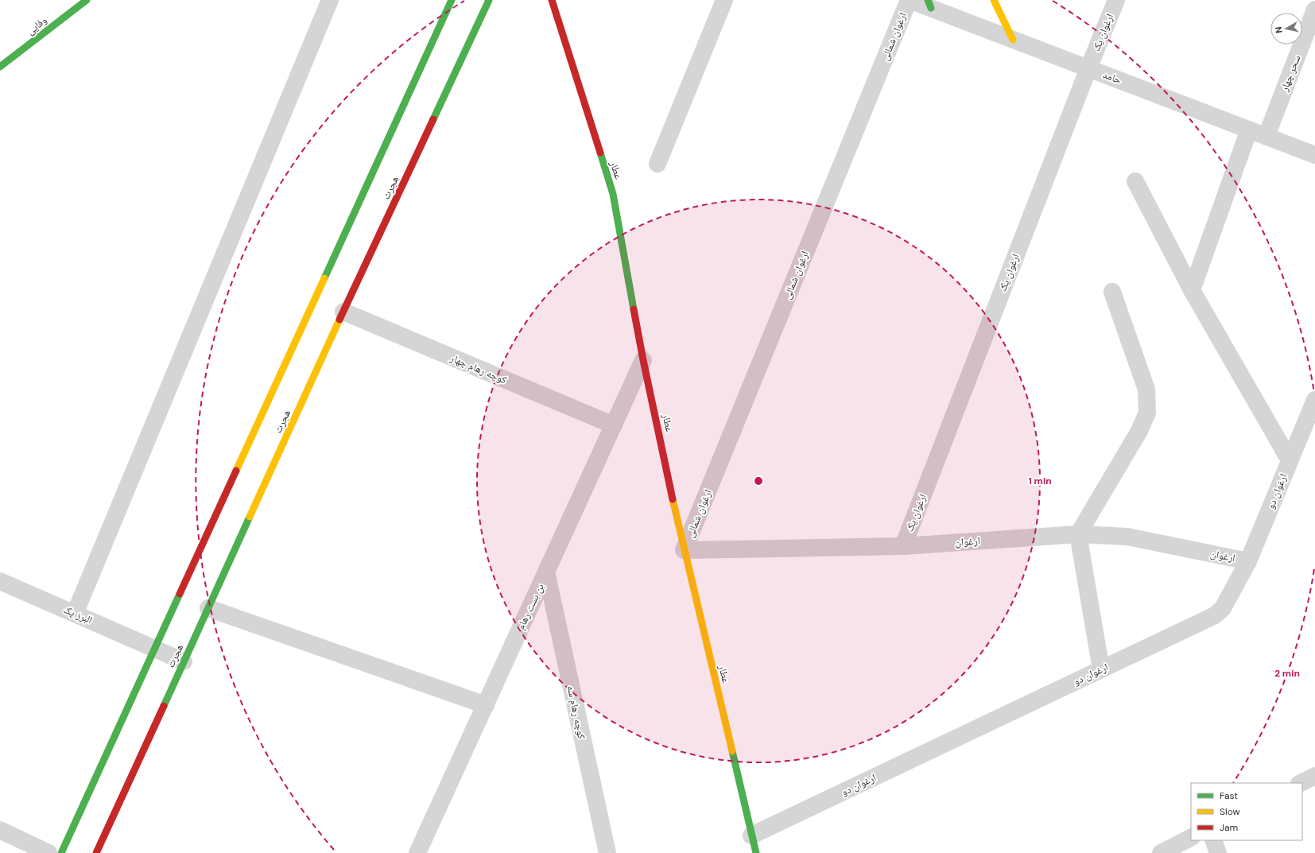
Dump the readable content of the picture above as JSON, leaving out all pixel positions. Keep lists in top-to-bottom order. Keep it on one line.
{"streets":{"street":["وفایی","ارغوان یک","ارغوان شمالی","سحر چهار","حامد","عطار","هجرت","کوچه رهام چهار","ارغوان دو","ارغوان","بن بست رهام","البرز یک","کوچه رهام سه"]},"crossings":[["ارغوان یک","حامد"],["ارغوان یک","ارغوان"],["ارغوان شمالی","حامد"],["ارغوان شمالی","عطار"],["ارغوان شمالی","ارغوان"],["سحر چهار","حامد"],["عطار","ارغوان دو"],["عطار","ارغوان"],["عطار","بن بست رهام"],["هجرت","کوچه رهام چهار"],["هجرت","البرز یک"],["کوچه رهام چهار","بن بست رهام"],["ارغوان دو","ارغوان"],["بن بست رهام","کوچه رهام سه"]],"legend":["Fast","Slow","Jam"],"north":"left","rings":["1 min","2 min"]}
